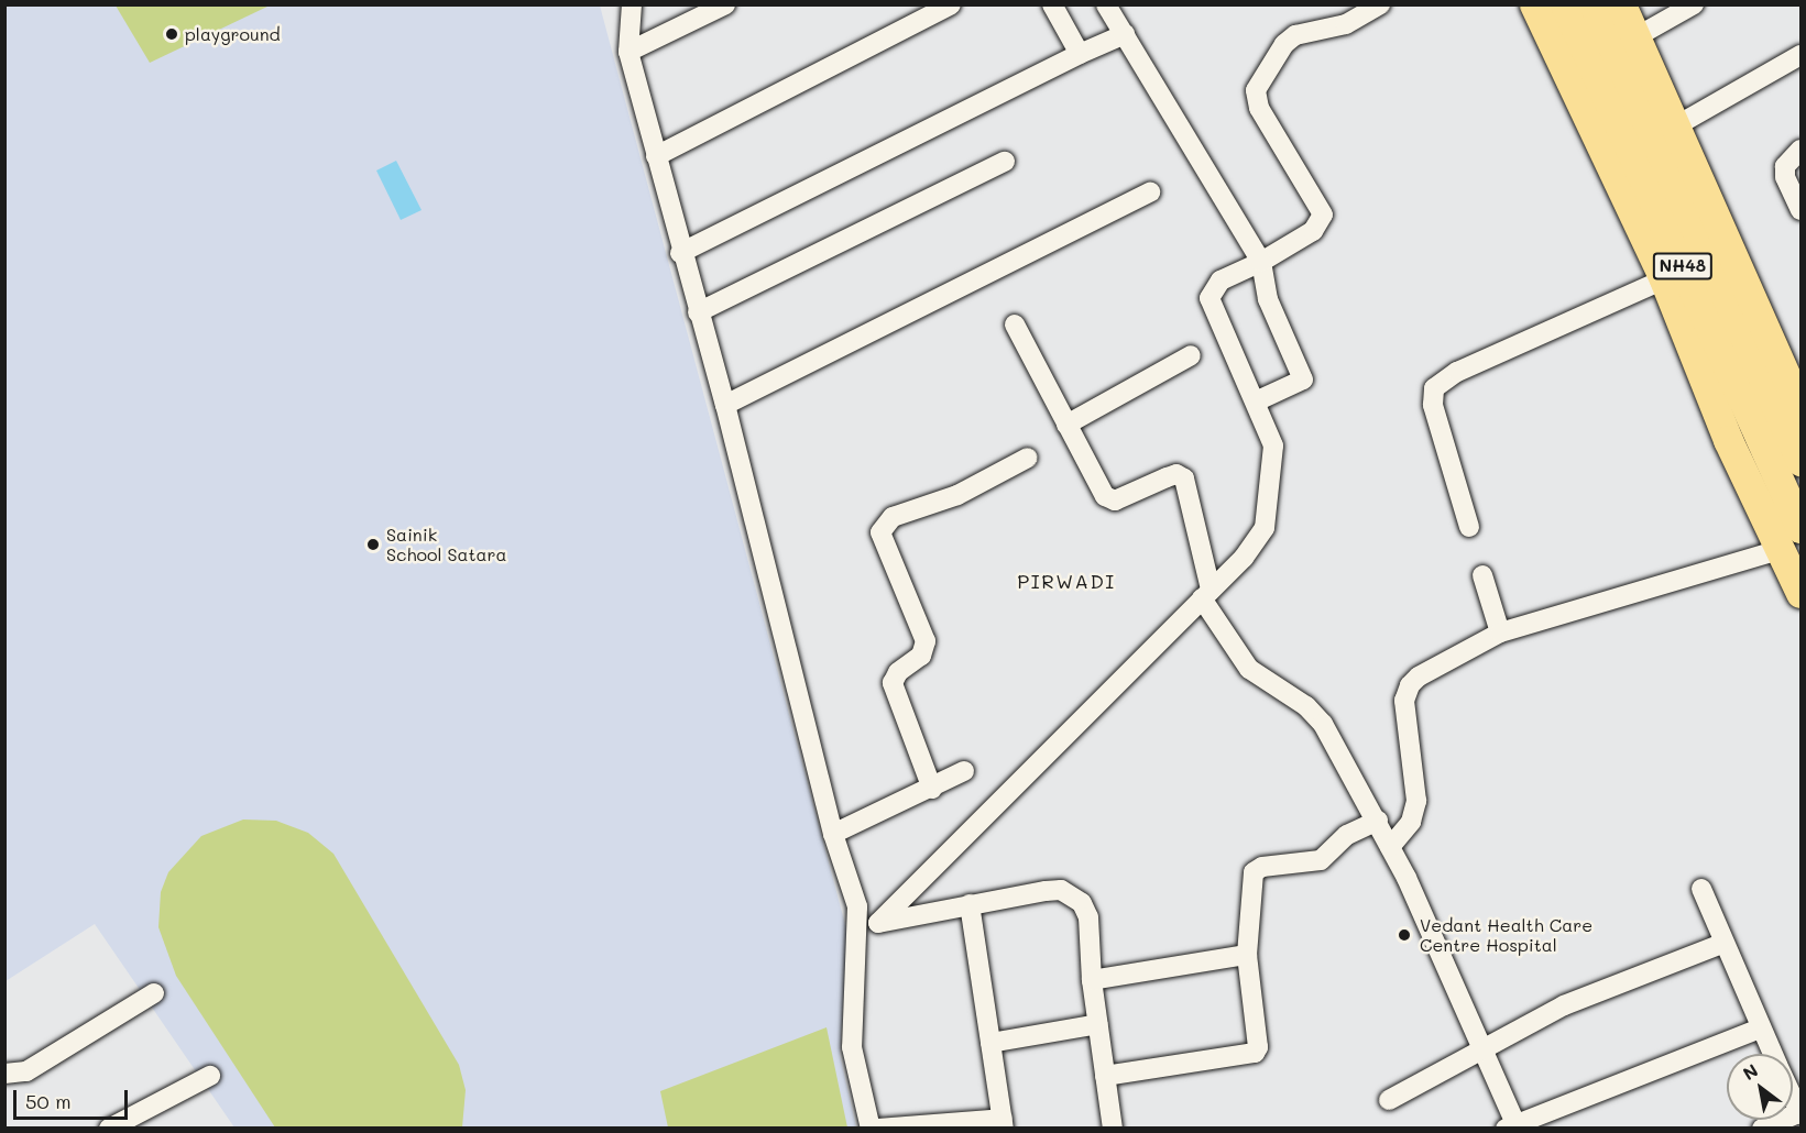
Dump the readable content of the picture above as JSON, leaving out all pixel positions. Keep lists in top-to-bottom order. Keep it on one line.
{"streets":{"highway":["NH48"]},"districts":["PIRWADI"],"places":["playground","Sainik School Satara","Vedant Health Care Centre Hospital"],"scale_bar":"50 m","north":"top left"}
